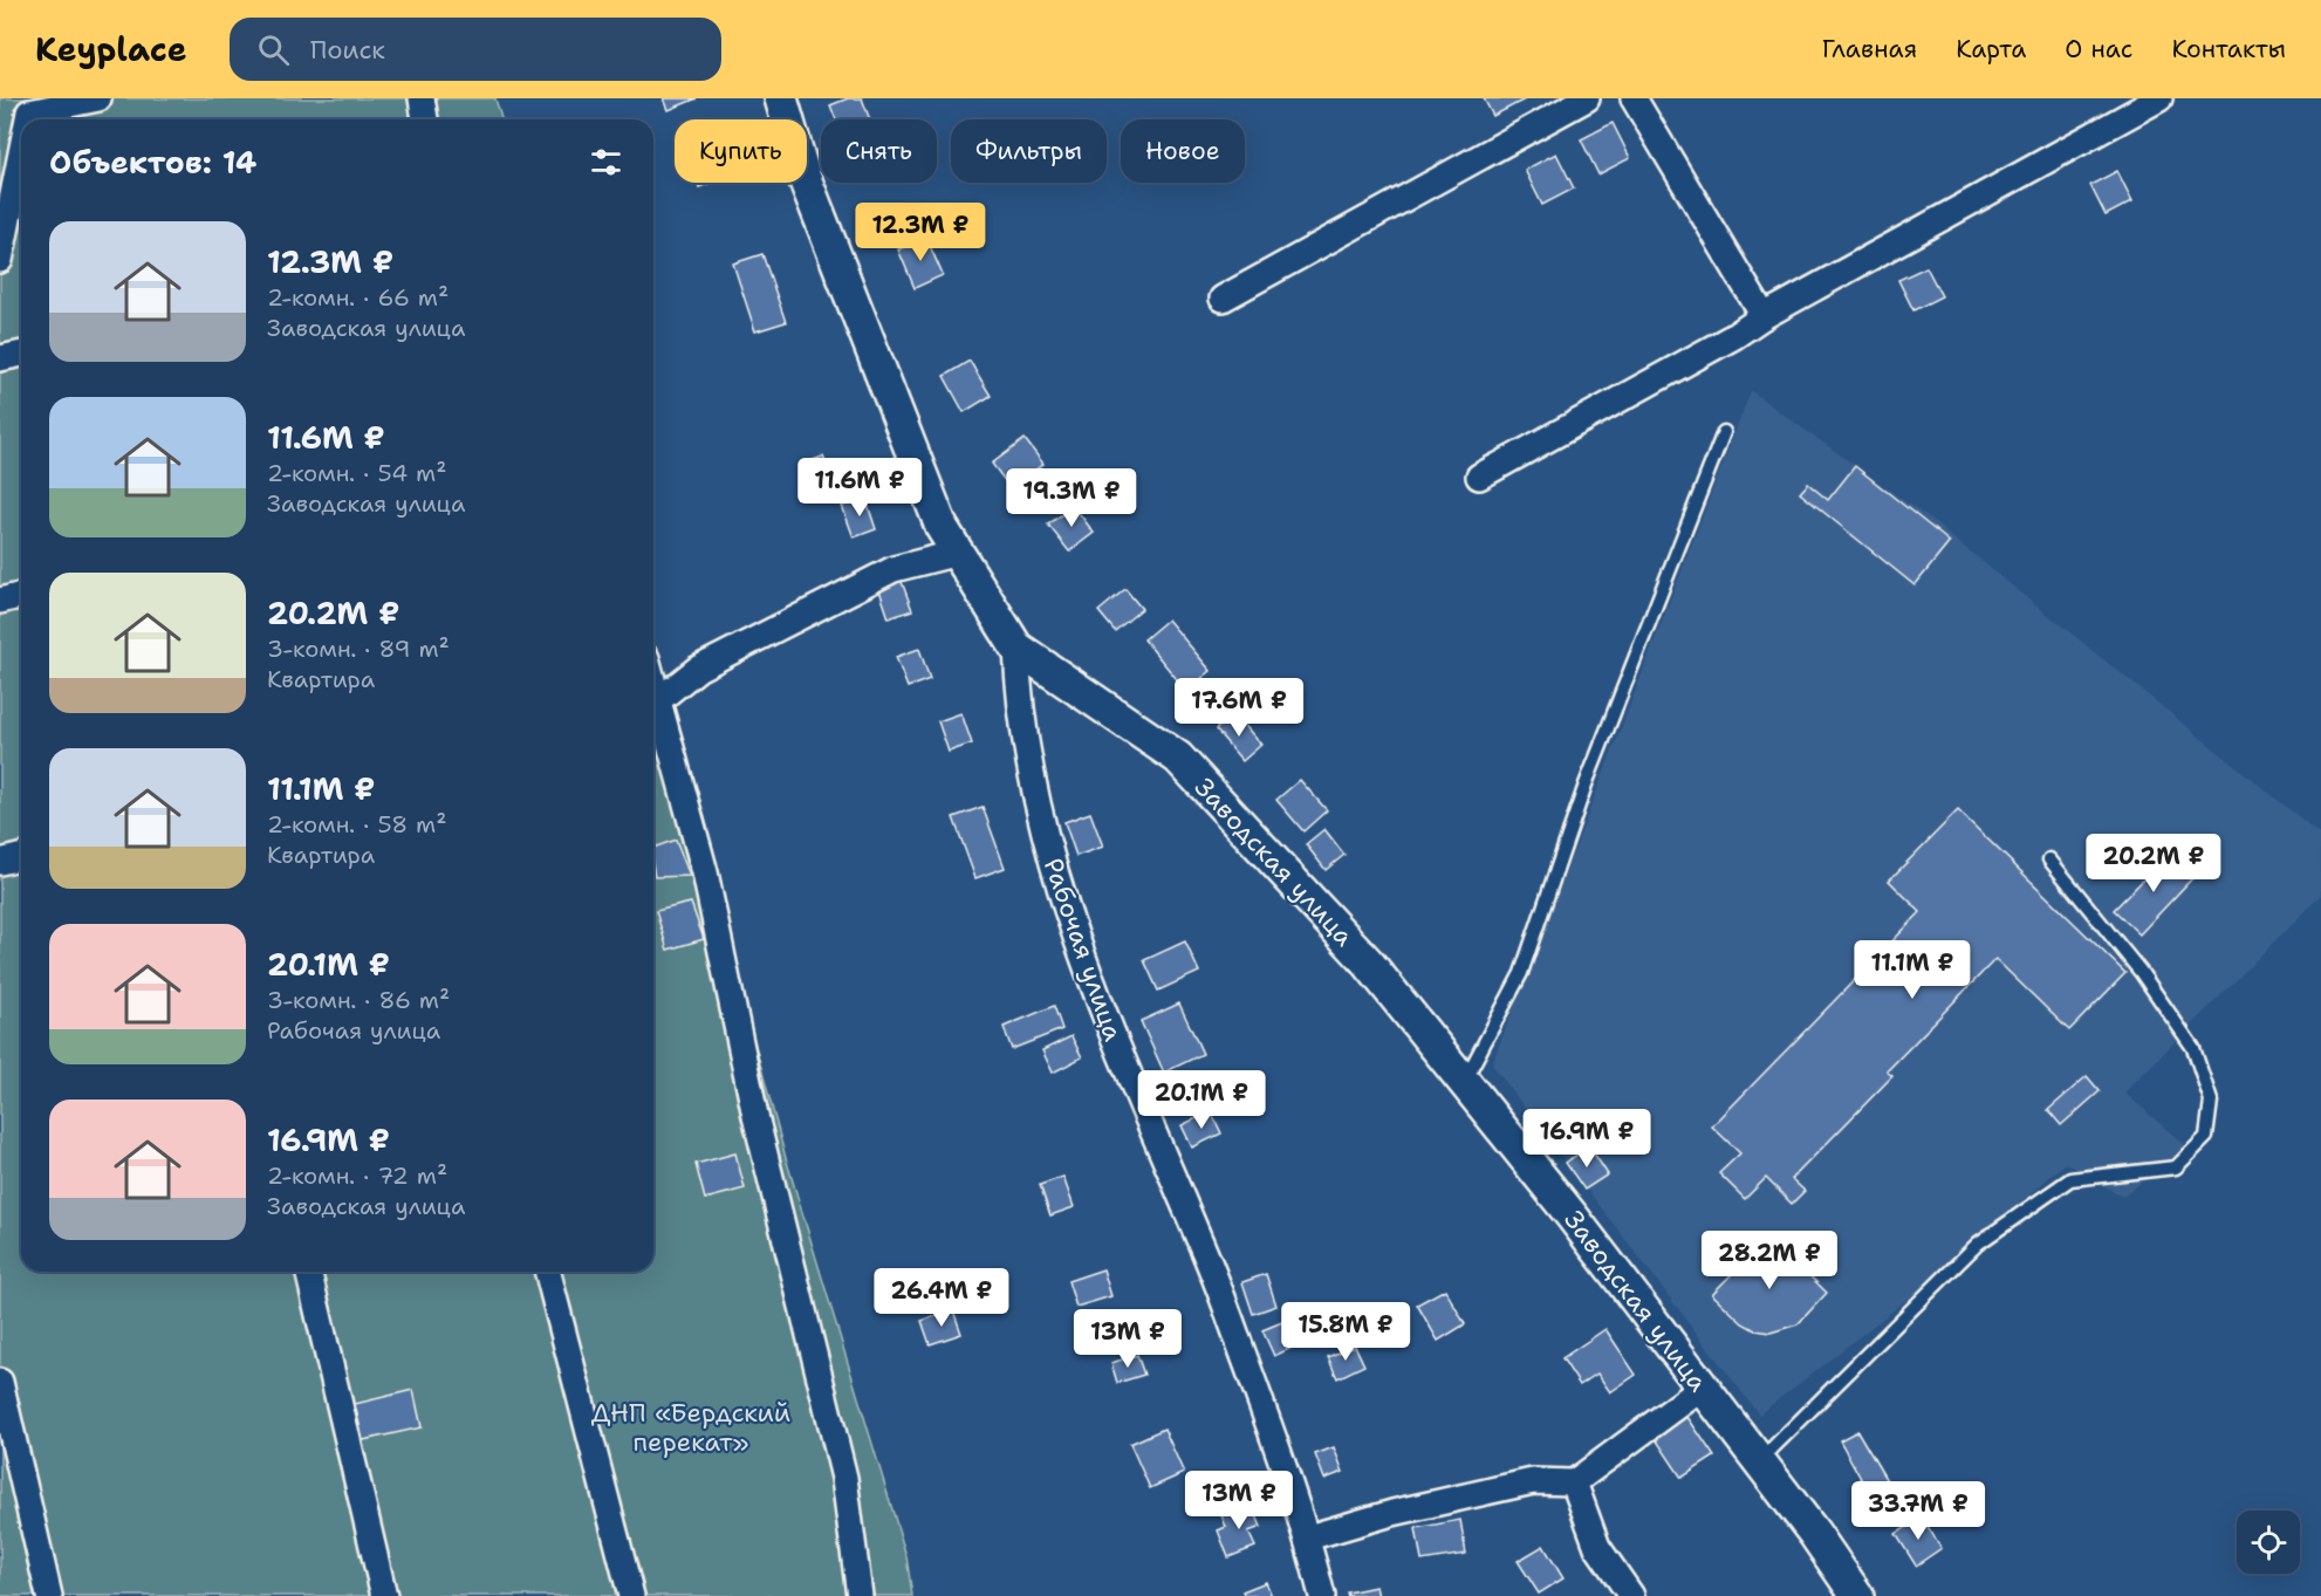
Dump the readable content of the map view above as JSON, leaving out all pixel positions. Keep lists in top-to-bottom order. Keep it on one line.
{"streets":{"street":["Заводская улица","Рабочая улица"]},"crossings":[["Заводская улица","Рабочая улица"]],"parks":["ДНП «Бердский перекат»"],"page":{"header":"Keyplace","search":"Поиск","nav":["Главная","Карта","О нас","Контакты"],"chip":["Купить","Снять","Фильтры","Новое"],"heading":"Объектов: 14","price":["12.3M ₽","11.6M ₽","19.3M ₽","17.6M ₽","20.2M ₽","11.1M ₽","20.1M ₽","16.9M ₽","28.2M ₽","26.4M ₽","15.8M ₽","13M ₽","13M ₽","33.7M ₽"],"list":[{"name":"12.3M ₽","note":"2-комн. · 66 m² · Заводская улица"},{"name":"11.6M ₽","note":"2-комн. · 54 m² · Заводская улица"},{"name":"20.2M ₽","note":"3-комн. · 89 m² · Квартира"},{"name":"11.1M ₽","note":"2-комн. · 58 m² · Квартира"},{"name":"20.1M ₽","note":"3-комн. · 86 m² · Рабочая улица"},{"name":"16.9M ₽","note":"2-комн. · 72 m² · Заводская улица"}]}}
